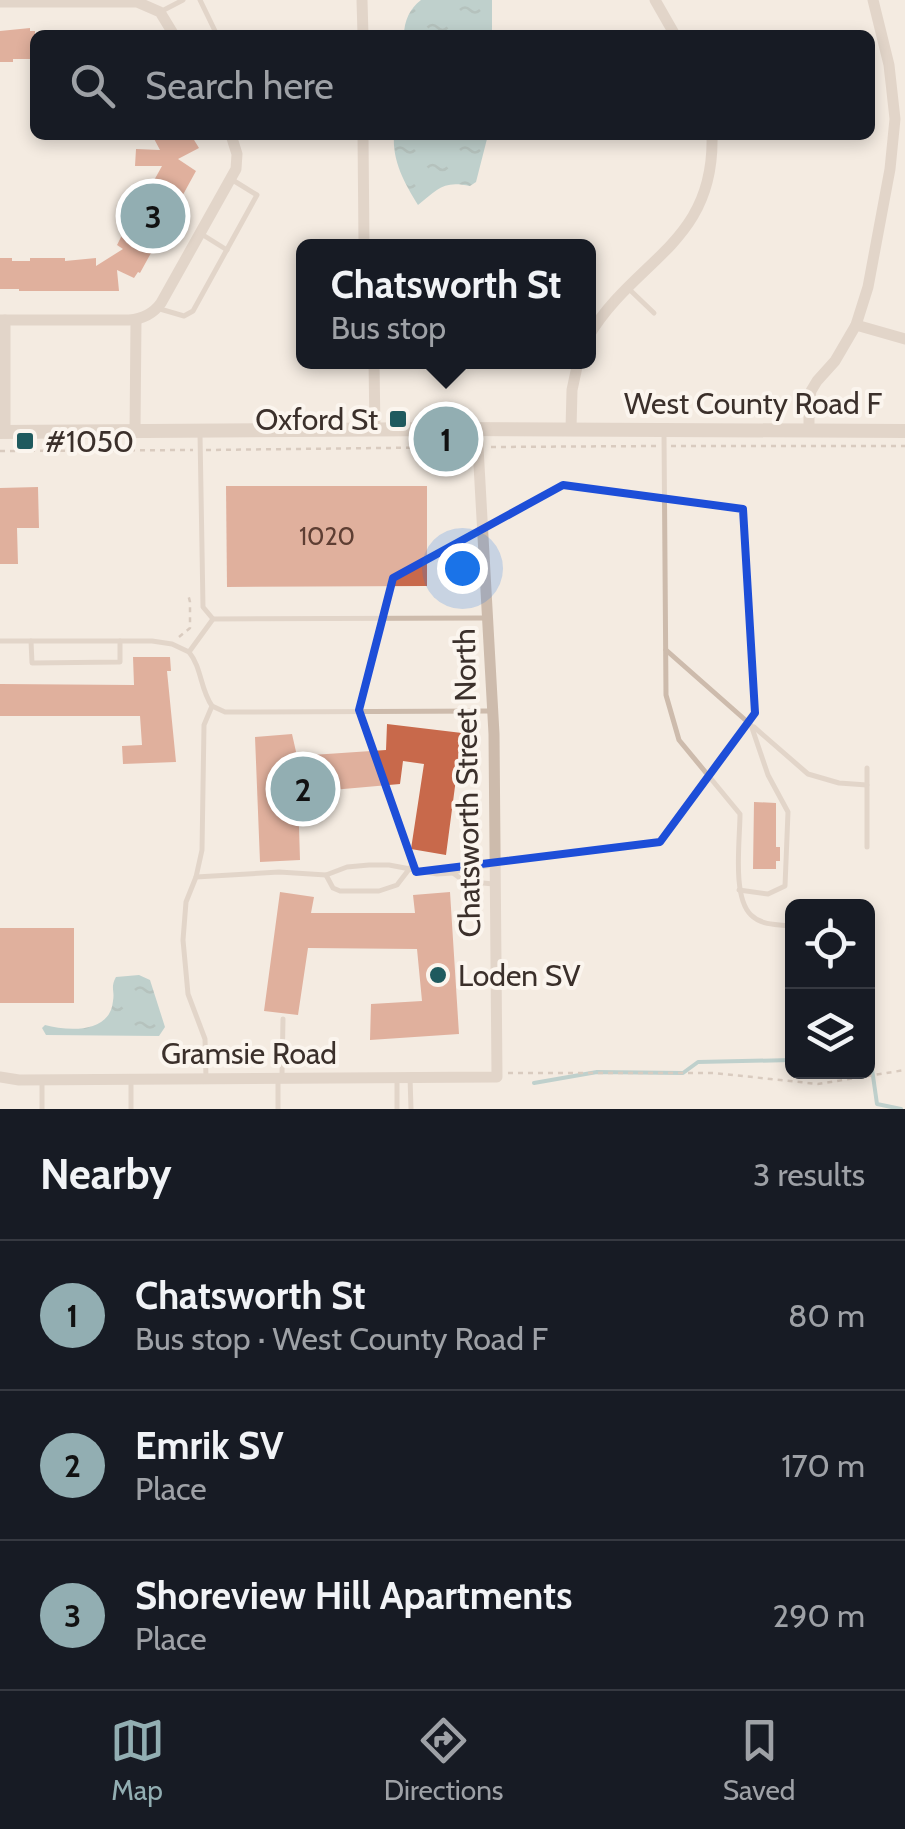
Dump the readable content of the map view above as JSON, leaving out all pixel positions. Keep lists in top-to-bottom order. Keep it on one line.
{"streets":{"street":["West County Road F","Chatsworth Street North","Gramsie Road"]},"crossings":[["West County Road F","Chatsworth Street North"],["Chatsworth Street North","Gramsie Road"]],"places":{"transit":["Oxford St","#1050"],"other":["Loden SV"]},"house_numbers":["1020"],"page":{"search":"Search here","pins":["3","1","2"],"popup":["Chatsworth St","Bus stop"],"heading":["Nearby","3 results"],"list":[{"mark":"1","name":"Chatsworth St","note":"Bus stop · West County Road F","value":"80 m"},{"mark":"2","name":"Emrik SV","note":"Place","value":"170 m"},{"mark":"3","name":"Shoreview Hill Apartments","note":"Place","value":"290 m"}],"nav":["Map","Directions","Saved"]}}
